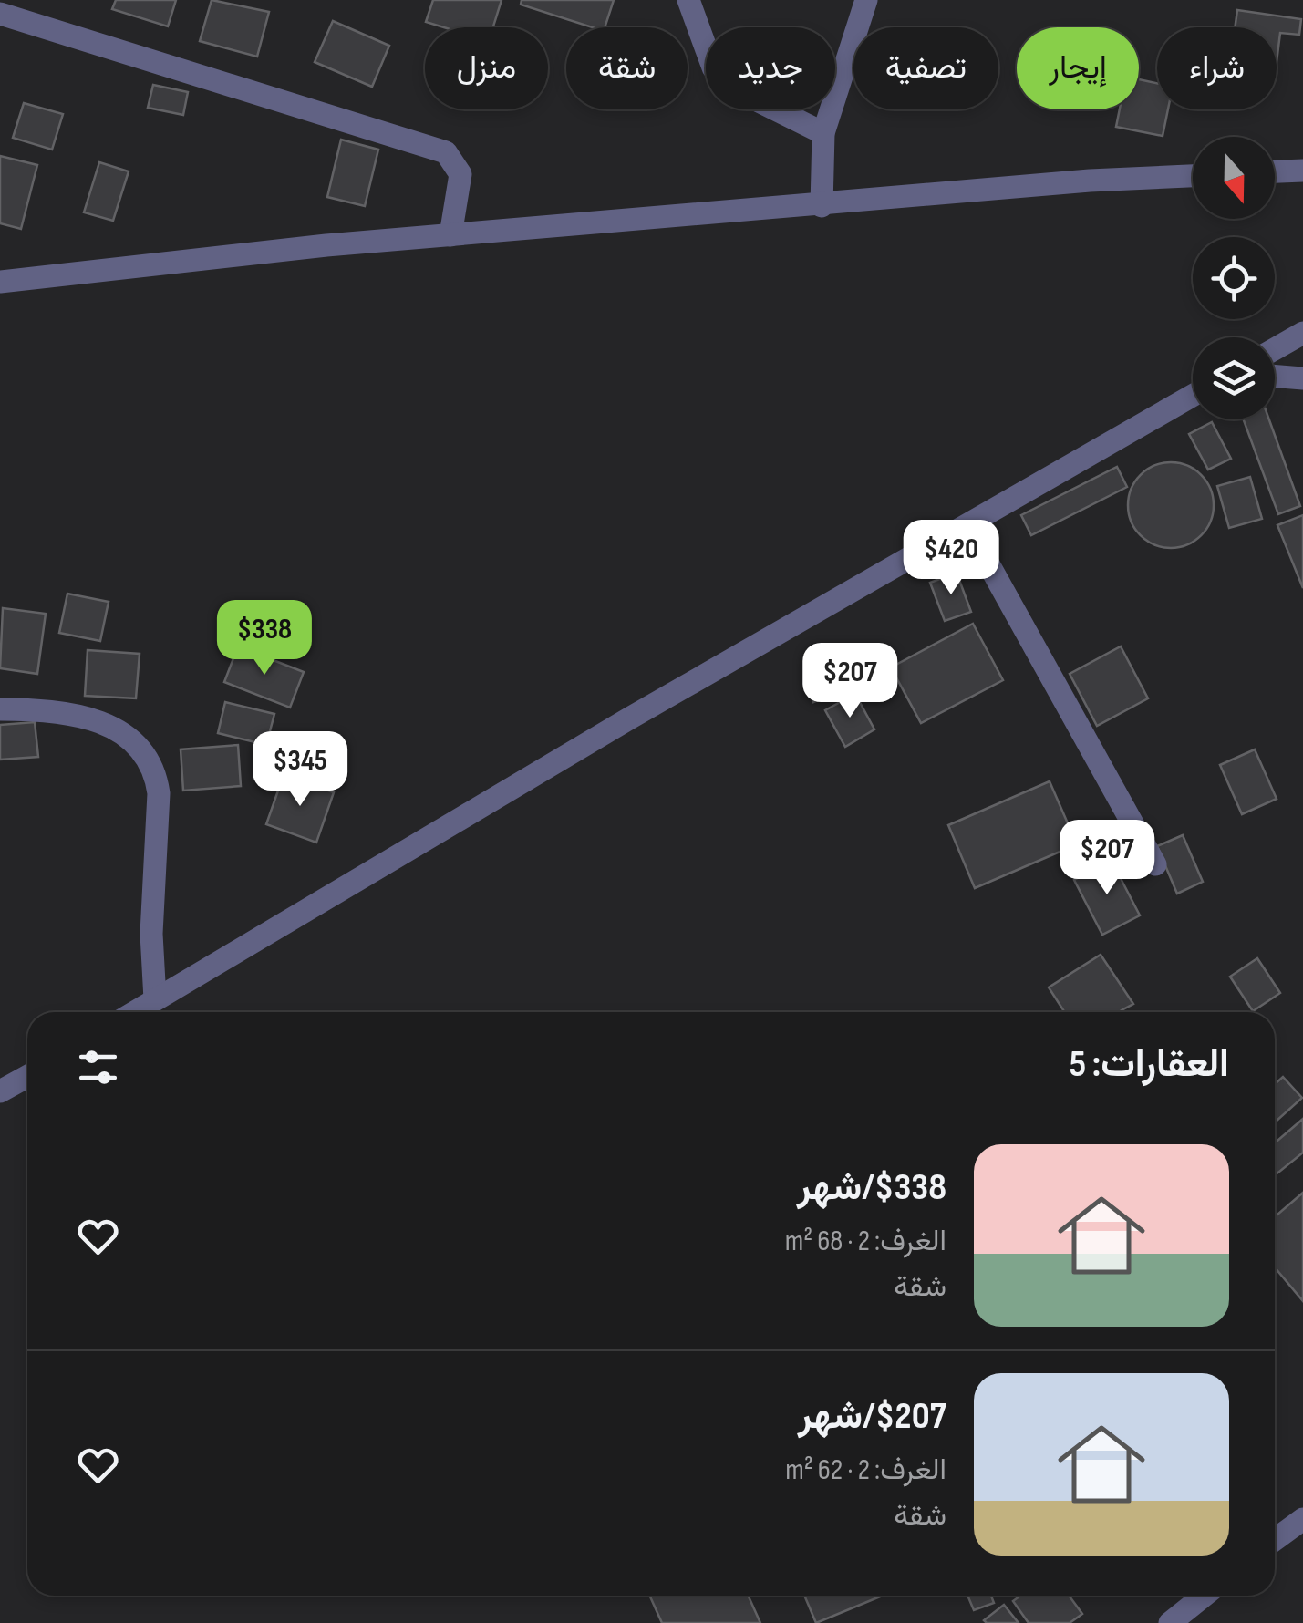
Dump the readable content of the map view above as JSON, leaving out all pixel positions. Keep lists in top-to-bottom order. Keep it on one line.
{"north":"bottom","page":{"chip":["شراء","إيجار","تصفية","جديد","شقة","منزل"],"price":["$420","$338","$207","$345","$207"],"heading":"العقارات: 5","list":[{"name":"$338/شهر","note":"الغرف: 2 · 68 m² · شقة"},{"name":"$207/شهر","note":"الغرف: 2 · 62 m² · شقة"}]}}
